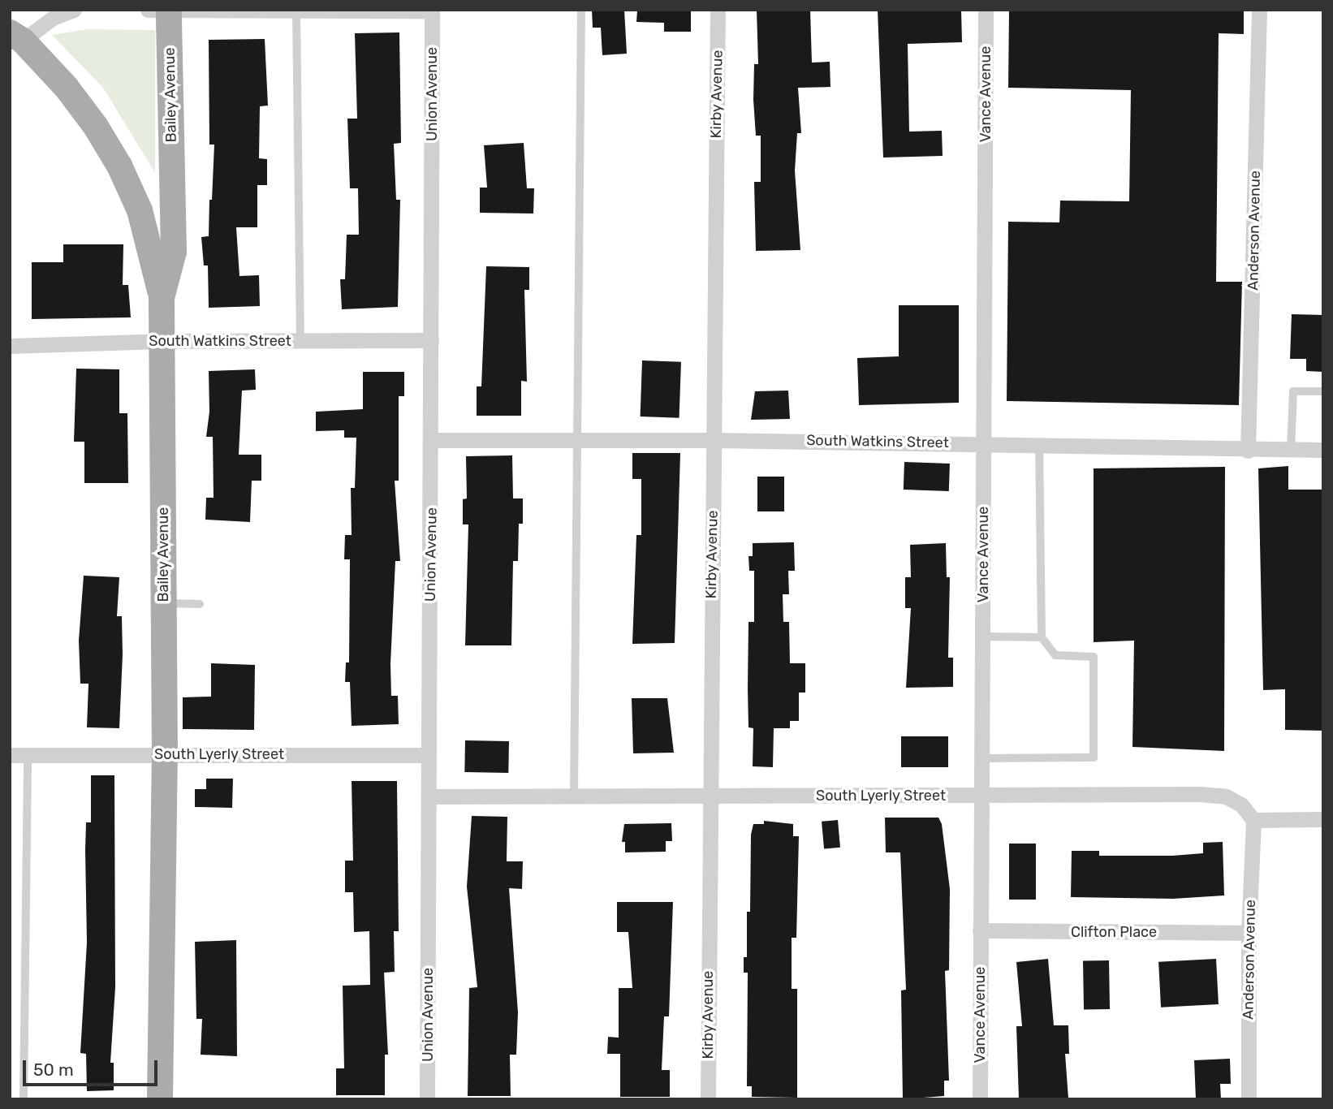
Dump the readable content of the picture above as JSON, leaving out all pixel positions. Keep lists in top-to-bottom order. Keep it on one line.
{"streets":{"main road":["Bailey Avenue"],"street":["Union Avenue","Kirby Avenue","Vance Avenue","Anderson Avenue","South Watkins Street","South Lyerly Street","Clifton Place"]},"crossings":[["Union Avenue","South Watkins Street"],["Union Avenue","South Lyerly Street"],["Kirby Avenue","South Watkins Street"],["Kirby Avenue","South Lyerly Street"],["Vance Avenue","South Watkins Street"],["Vance Avenue","South Lyerly Street"],["Vance Avenue","Clifton Place"],["Bailey Avenue","South Watkins Street"],["Bailey Avenue","South Lyerly Street"],["Anderson Avenue","South Watkins Street"],["Anderson Avenue","South Lyerly Street"],["Anderson Avenue","Clifton Place"]],"scale_bar":"50 m"}
